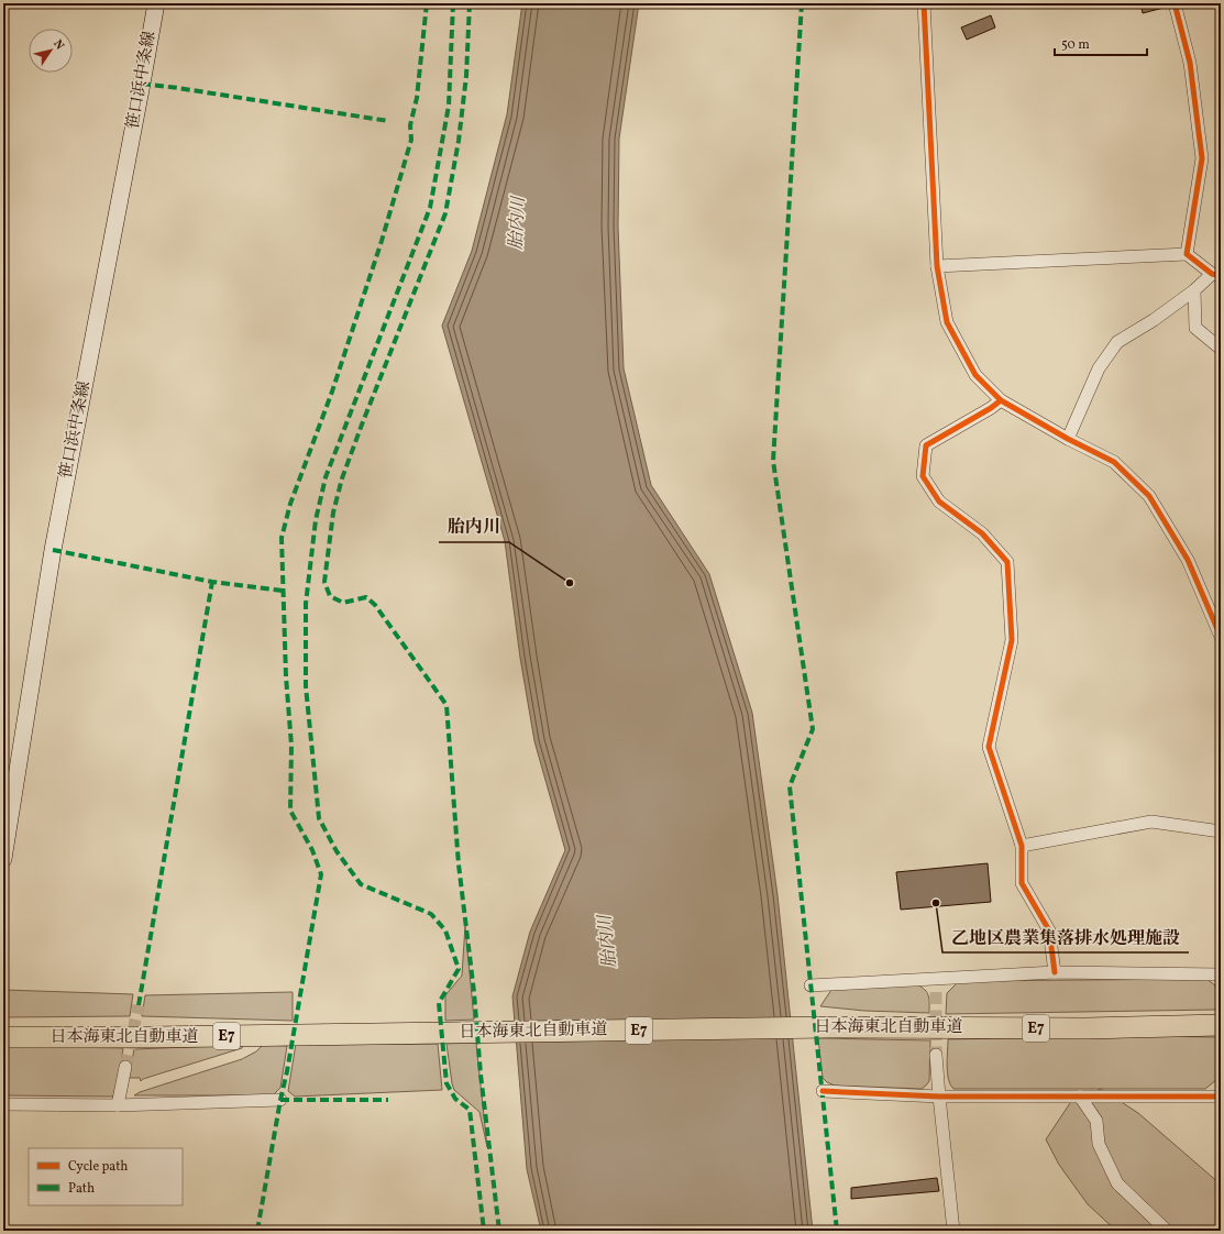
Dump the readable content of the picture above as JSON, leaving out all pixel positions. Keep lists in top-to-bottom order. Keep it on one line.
{"streets":{"highway":["日本海東北自動車道","E7"],"main road":["笹口浜中条線"]},"water":["胎内川"],"places":["胎内川","乙地区農業集落排水処理施設"],"legend":["Cycle path","Path"],"scale_bar":"50 m","north":"top right"}
